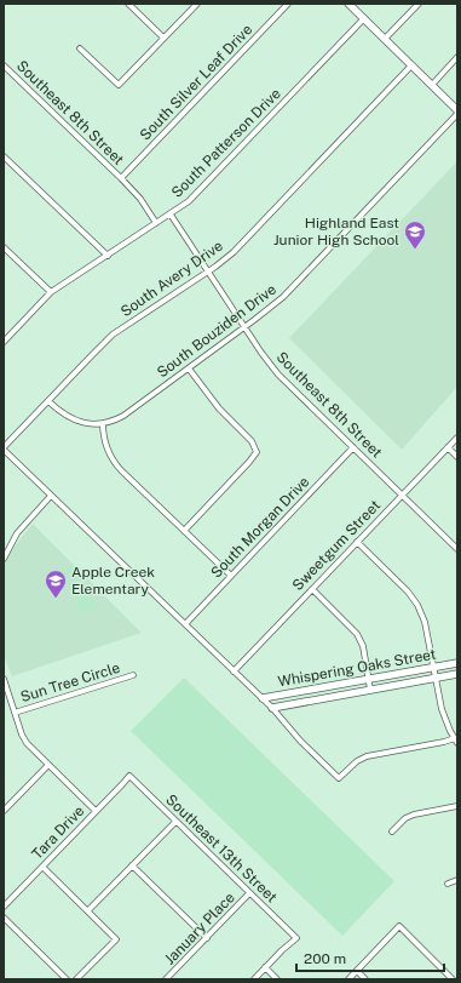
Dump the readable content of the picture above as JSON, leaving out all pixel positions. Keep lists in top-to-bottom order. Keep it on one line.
{"streets":{"street":["South Silver Leaf Drive","Southeast 8th Street","South Patterson Drive","South Avery Drive","South Bouziden Drive","South Morgan Drive","Sweetgum Street","Whispering Oaks Street","Sun Tree Circle","Tara Drive","Southeast 13th Street","January Place"]},"crossings":[["South Silver Leaf Drive","Southeast 8th Street"],["Southeast 8th Street","South Patterson Drive"],["Southeast 8th Street","South Avery Drive"],["Southeast 8th Street","South Bouziden Drive"],["Southeast 8th Street","South Morgan Drive"],["Southeast 8th Street","Sweetgum Street"],["South Avery Drive","South Bouziden Drive"],["Tara Drive","Southeast 13th Street"],["Southeast 13th Street","January Place"]],"places":{"school or university":["Highland East Junior High School","Apple Creek Elementary"]},"scale_bar":"200 m"}
